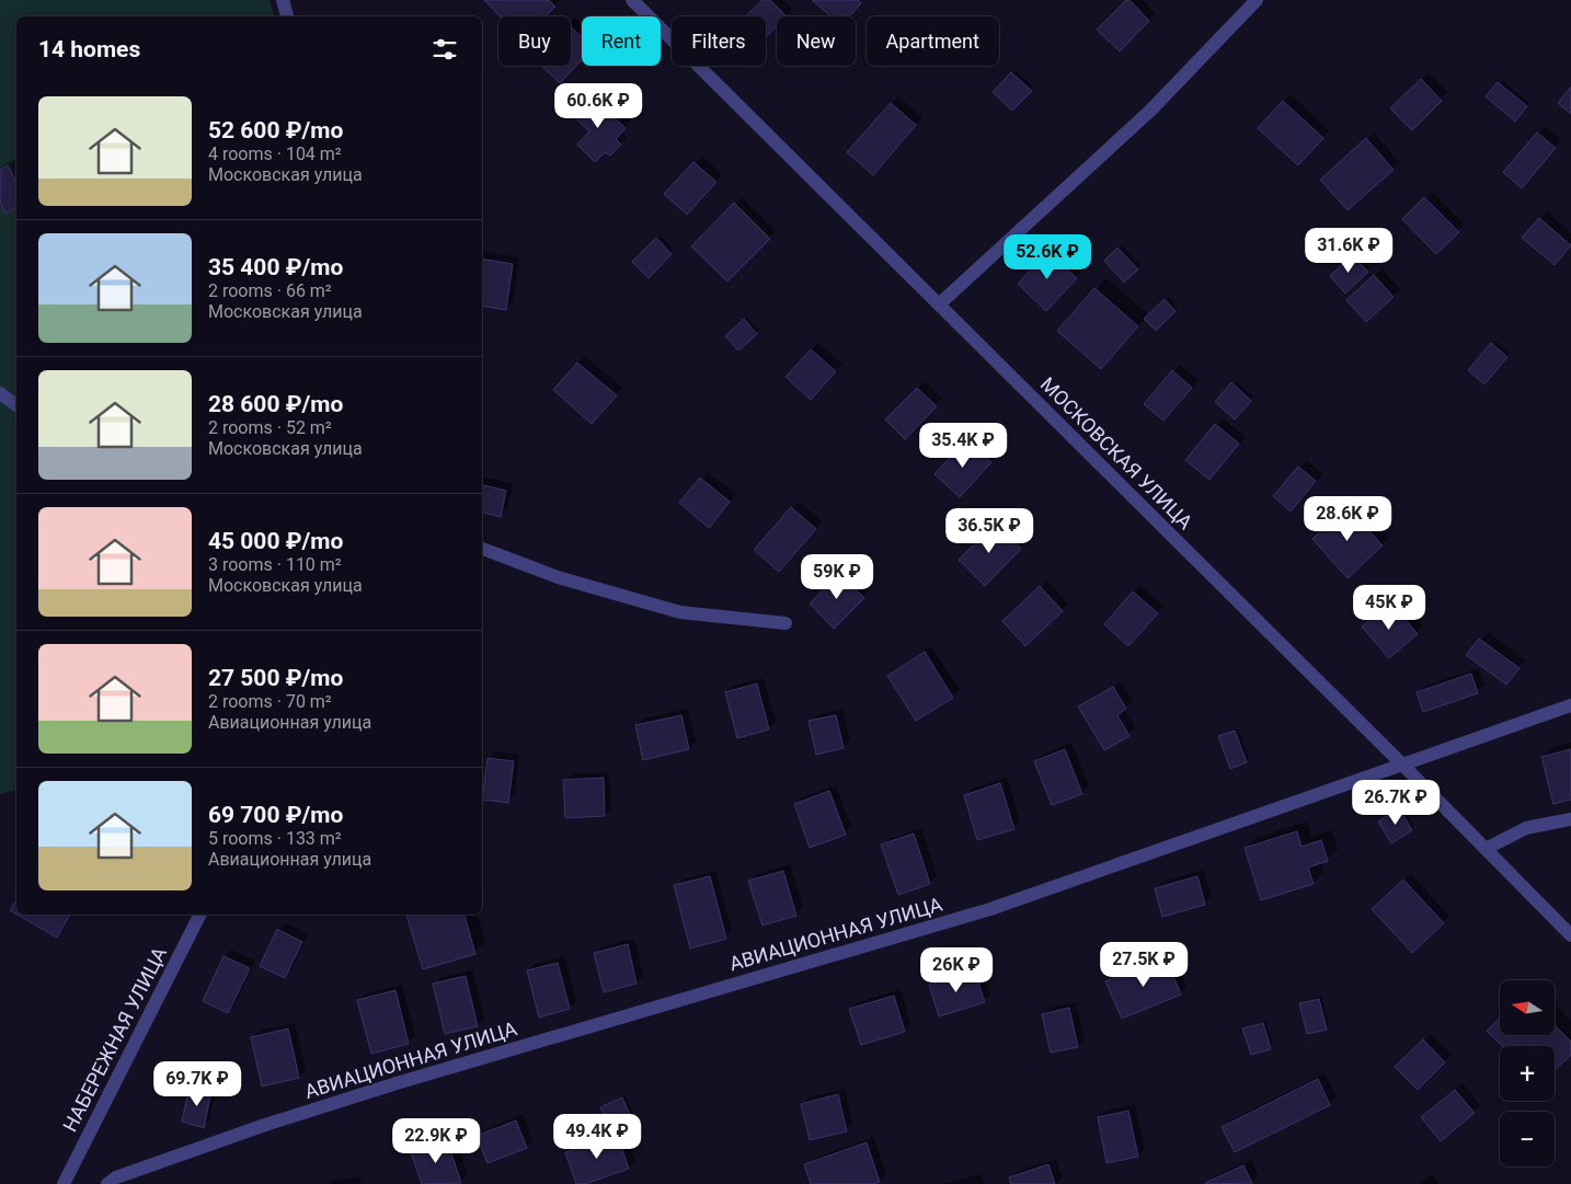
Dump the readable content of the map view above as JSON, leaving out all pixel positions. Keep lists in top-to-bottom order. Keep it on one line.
{"streets":{"street":["МОСКОВСКАЯ УЛИЦА","АВИАЦИОННАЯ УЛИЦА","НАБЕРЕЖНАЯ УЛИЦА"]},"crossings":[["МОСКОВСКАЯ УЛИЦА","АВИАЦИОННАЯ УЛИЦА"]],"north":"left","page":{"chip":["Buy","Rent","Filters","New","Apartment"],"heading":"14 homes","list":[{"name":"52 600 ₽/mo","note":"4 rooms · 104 m² · Московская улица"},{"name":"35 400 ₽/mo","note":"2 rooms · 66 m² · Московская улица"},{"name":"28 600 ₽/mo","note":"2 rooms · 52 m² · Московская улица"},{"name":"45 000 ₽/mo","note":"3 rooms · 110 m² · Московская улица"},{"name":"27 500 ₽/mo","note":"2 rooms · 70 m² · Авиационная улица"},{"name":"69 700 ₽/mo","note":"5 rooms · 133 m² · Авиационная улица"}],"price":["60.6K ₽","31.6K ₽","52.6K ₽","35.4K ₽","28.6K ₽","36.5K ₽","59K ₽","45K ₽","26.7K ₽","27.5K ₽","26K ₽","69.7K ₽","49.4K ₽","22.9K ₽"],"map_buttons":["+","−"]}}
